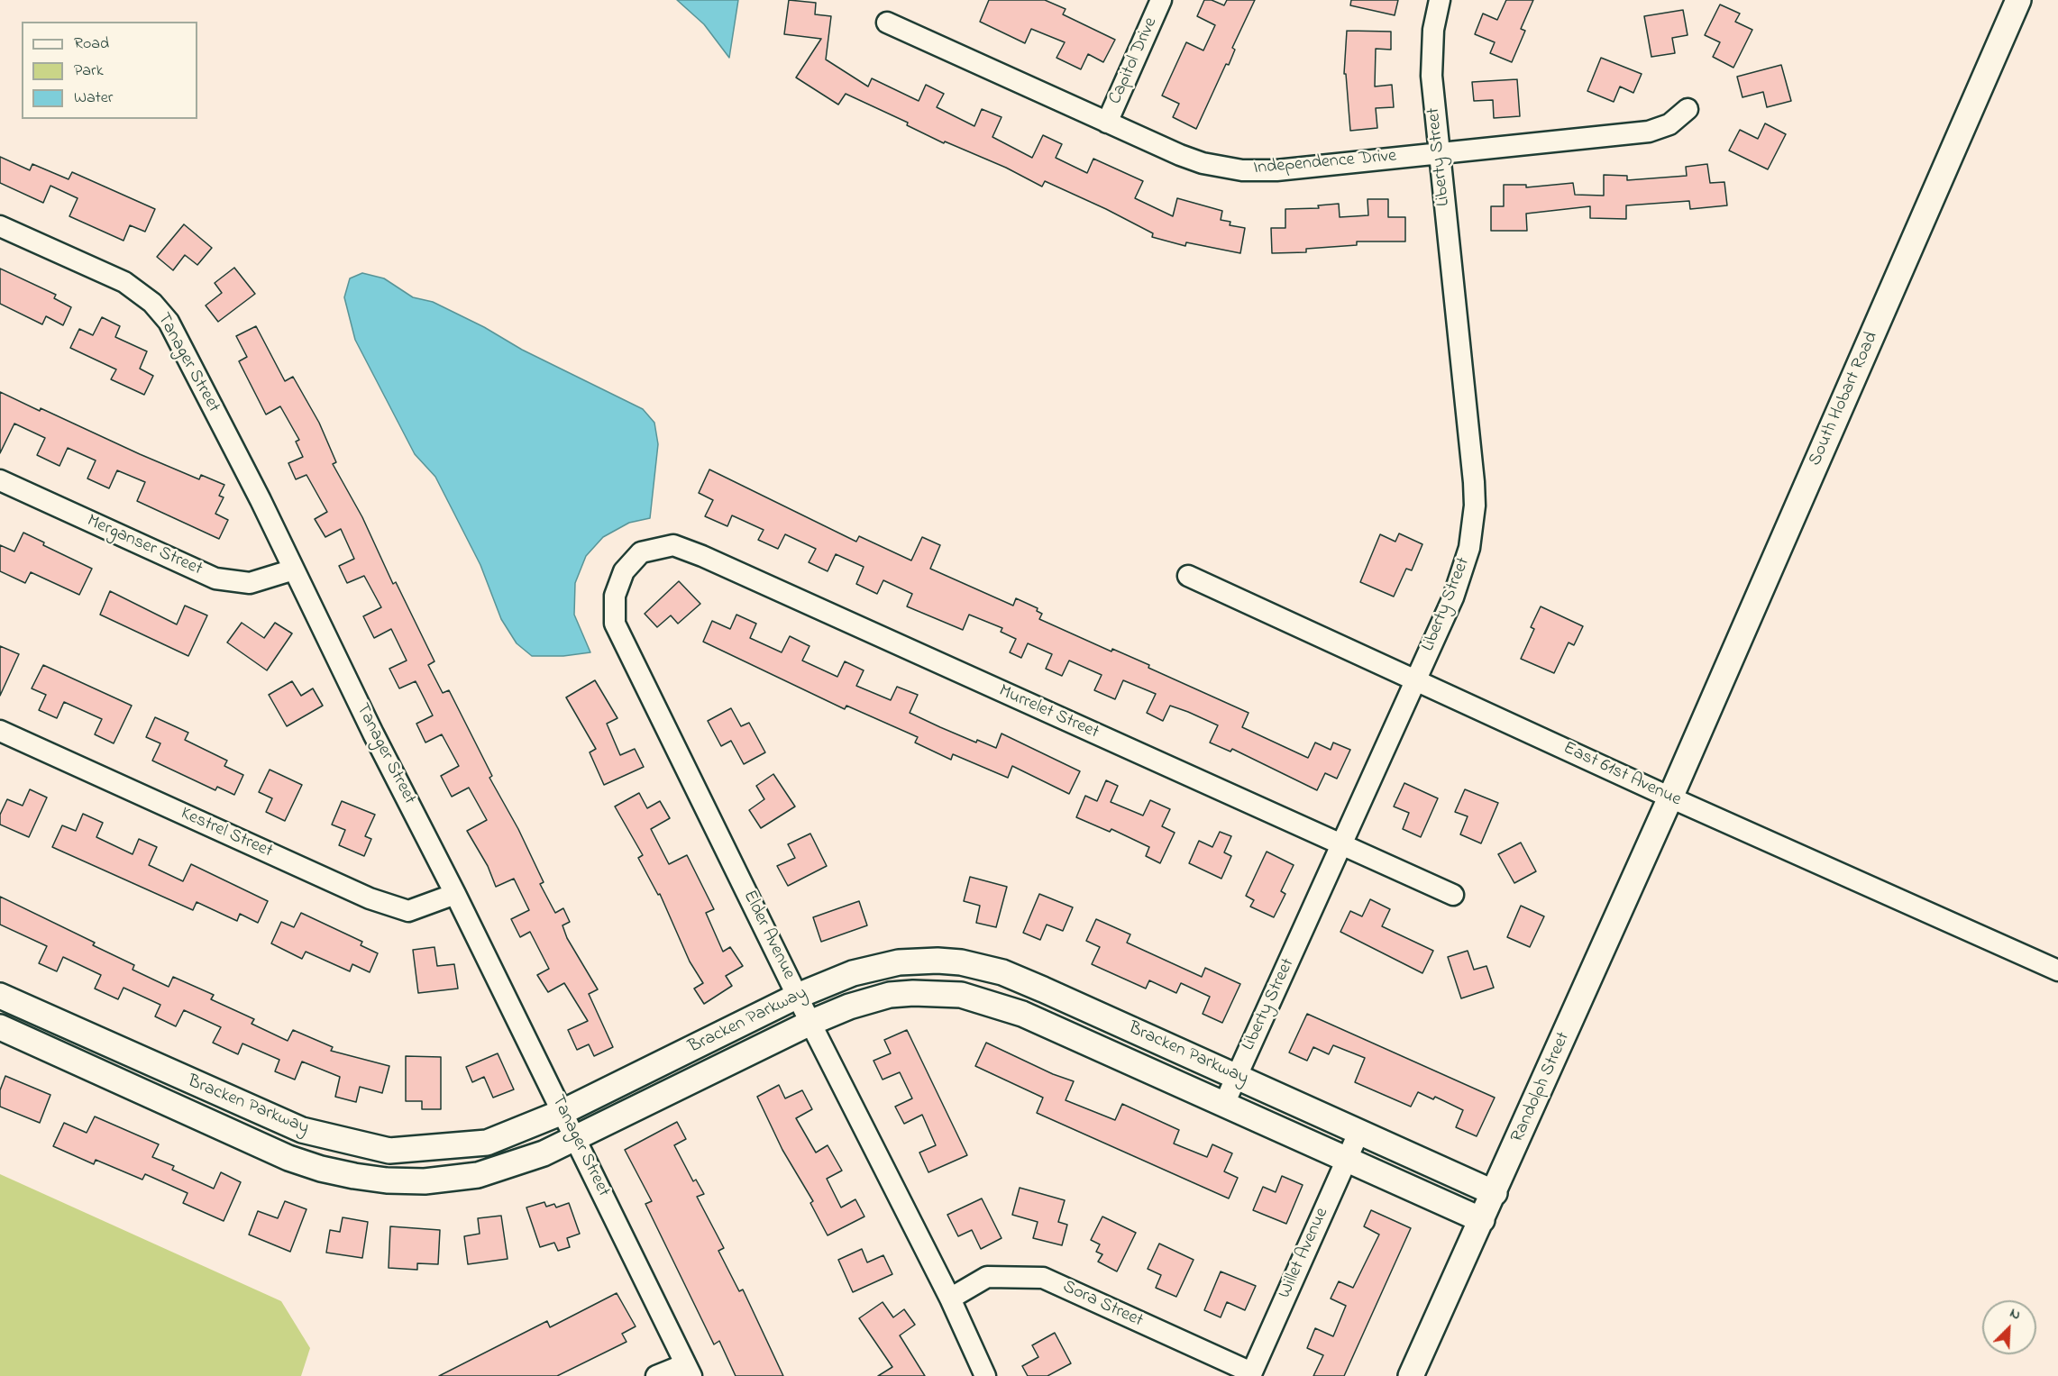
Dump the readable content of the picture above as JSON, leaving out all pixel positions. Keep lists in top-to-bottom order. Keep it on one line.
{"streets":{"street":["Capitol Drive","Liberty Street","Independence Drive","Tanager Street","South Hobart Road","Merganser Street","Murrelet Street","East 61st Avenue","Kestrel Street","Elder Avenue","Bracken Parkway","Randolph Street","Willet Avenue","Sora Street"]},"crossings":[["Capitol Drive","Independence Drive"],["Liberty Street","Independence Drive"],["Liberty Street","Murrelet Street"],["Liberty Street","East 61st Avenue"],["Liberty Street","Bracken Parkway"],["Tanager Street","Merganser Street"],["Tanager Street","Kestrel Street"],["Tanager Street","Bracken Parkway"],["South Hobart Road","East 61st Avenue"],["South Hobart Road","Randolph Street"],["Murrelet Street","Elder Avenue"],["East 61st Avenue","Randolph Street"],["Elder Avenue","Bracken Parkway"],["Elder Avenue","Sora Street"],["Bracken Parkway","Randolph Street"],["Bracken Parkway","Willet Avenue"],["Willet Avenue","Sora Street"]],"legend":["Road","Park","Water"],"north":"top right"}
